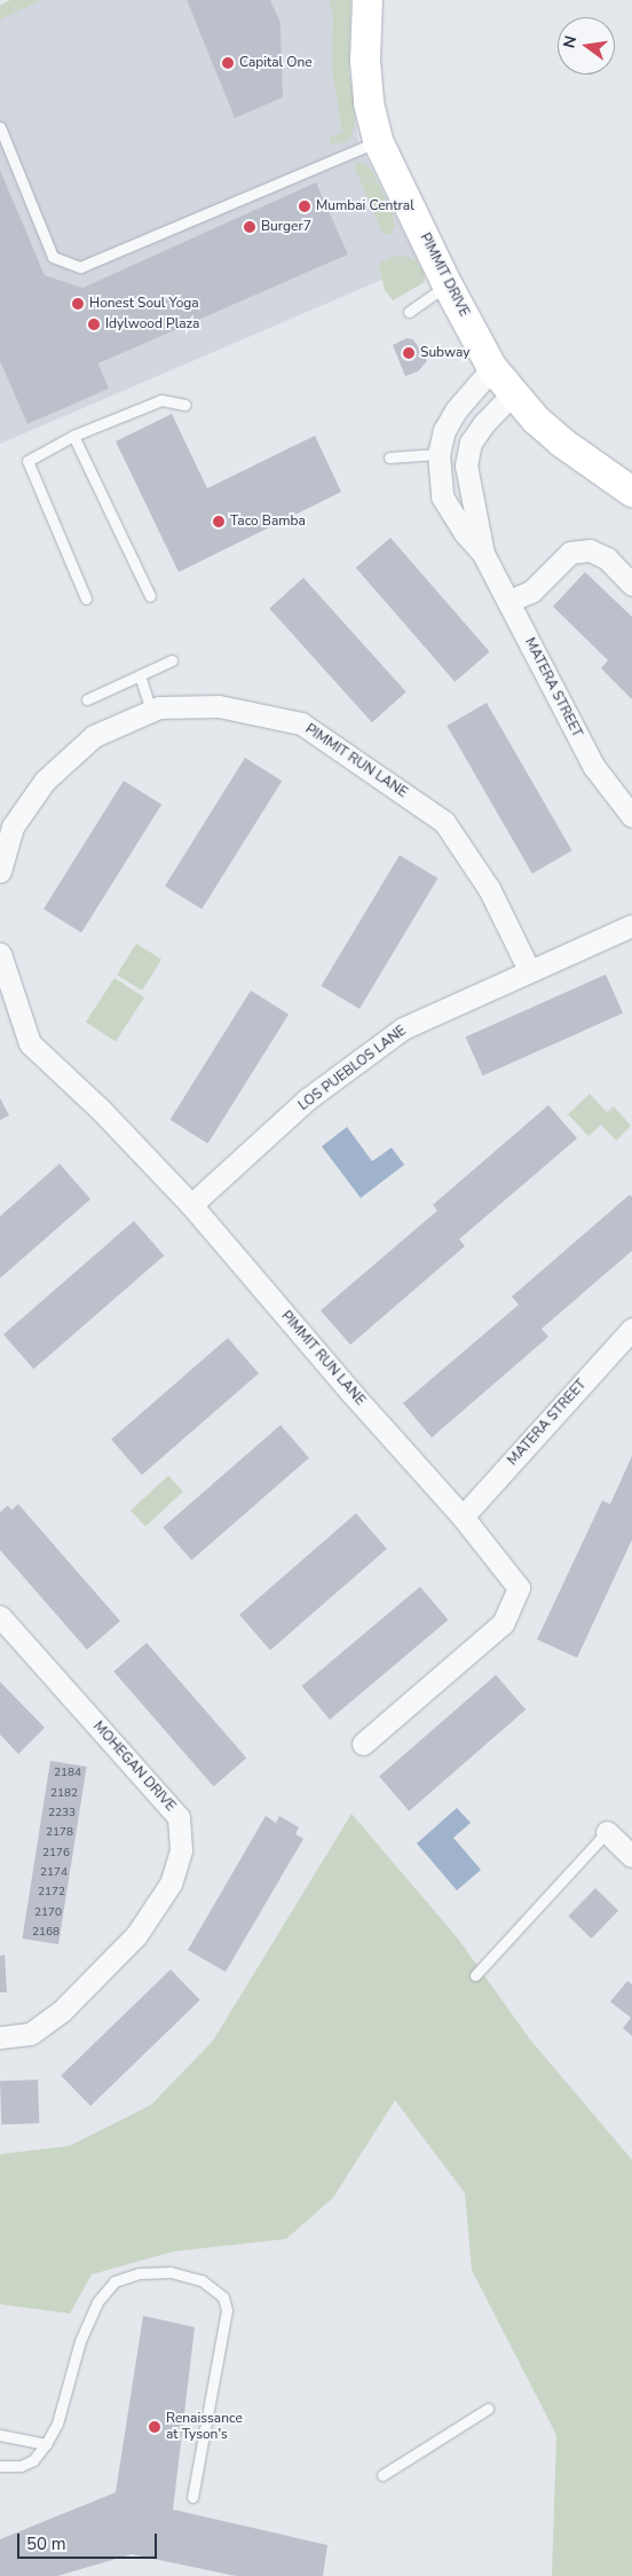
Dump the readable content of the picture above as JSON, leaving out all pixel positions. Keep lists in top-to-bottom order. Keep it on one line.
{"streets":{"street":["PIMMIT DRIVE","MATERA STREET","PIMMIT RUN LANE","LOS PUEBLOS LANE","MOHEGAN DRIVE"]},"crossings":[["PIMMIT DRIVE","MATERA STREET"],["MATERA STREET","PIMMIT RUN LANE"],["PIMMIT RUN LANE","LOS PUEBLOS LANE"]],"places":["Capital One","Mumbai Central","Burger7","Honest Soul Yoga","Idylwood Plaza","Subway","Taco Bamba","Renaissance at Tyson's"],"house_numbers":["2184","2182","2233","2178","2176","2174","2172","2170","2168"],"scale_bar":"50 m","north":"left"}
